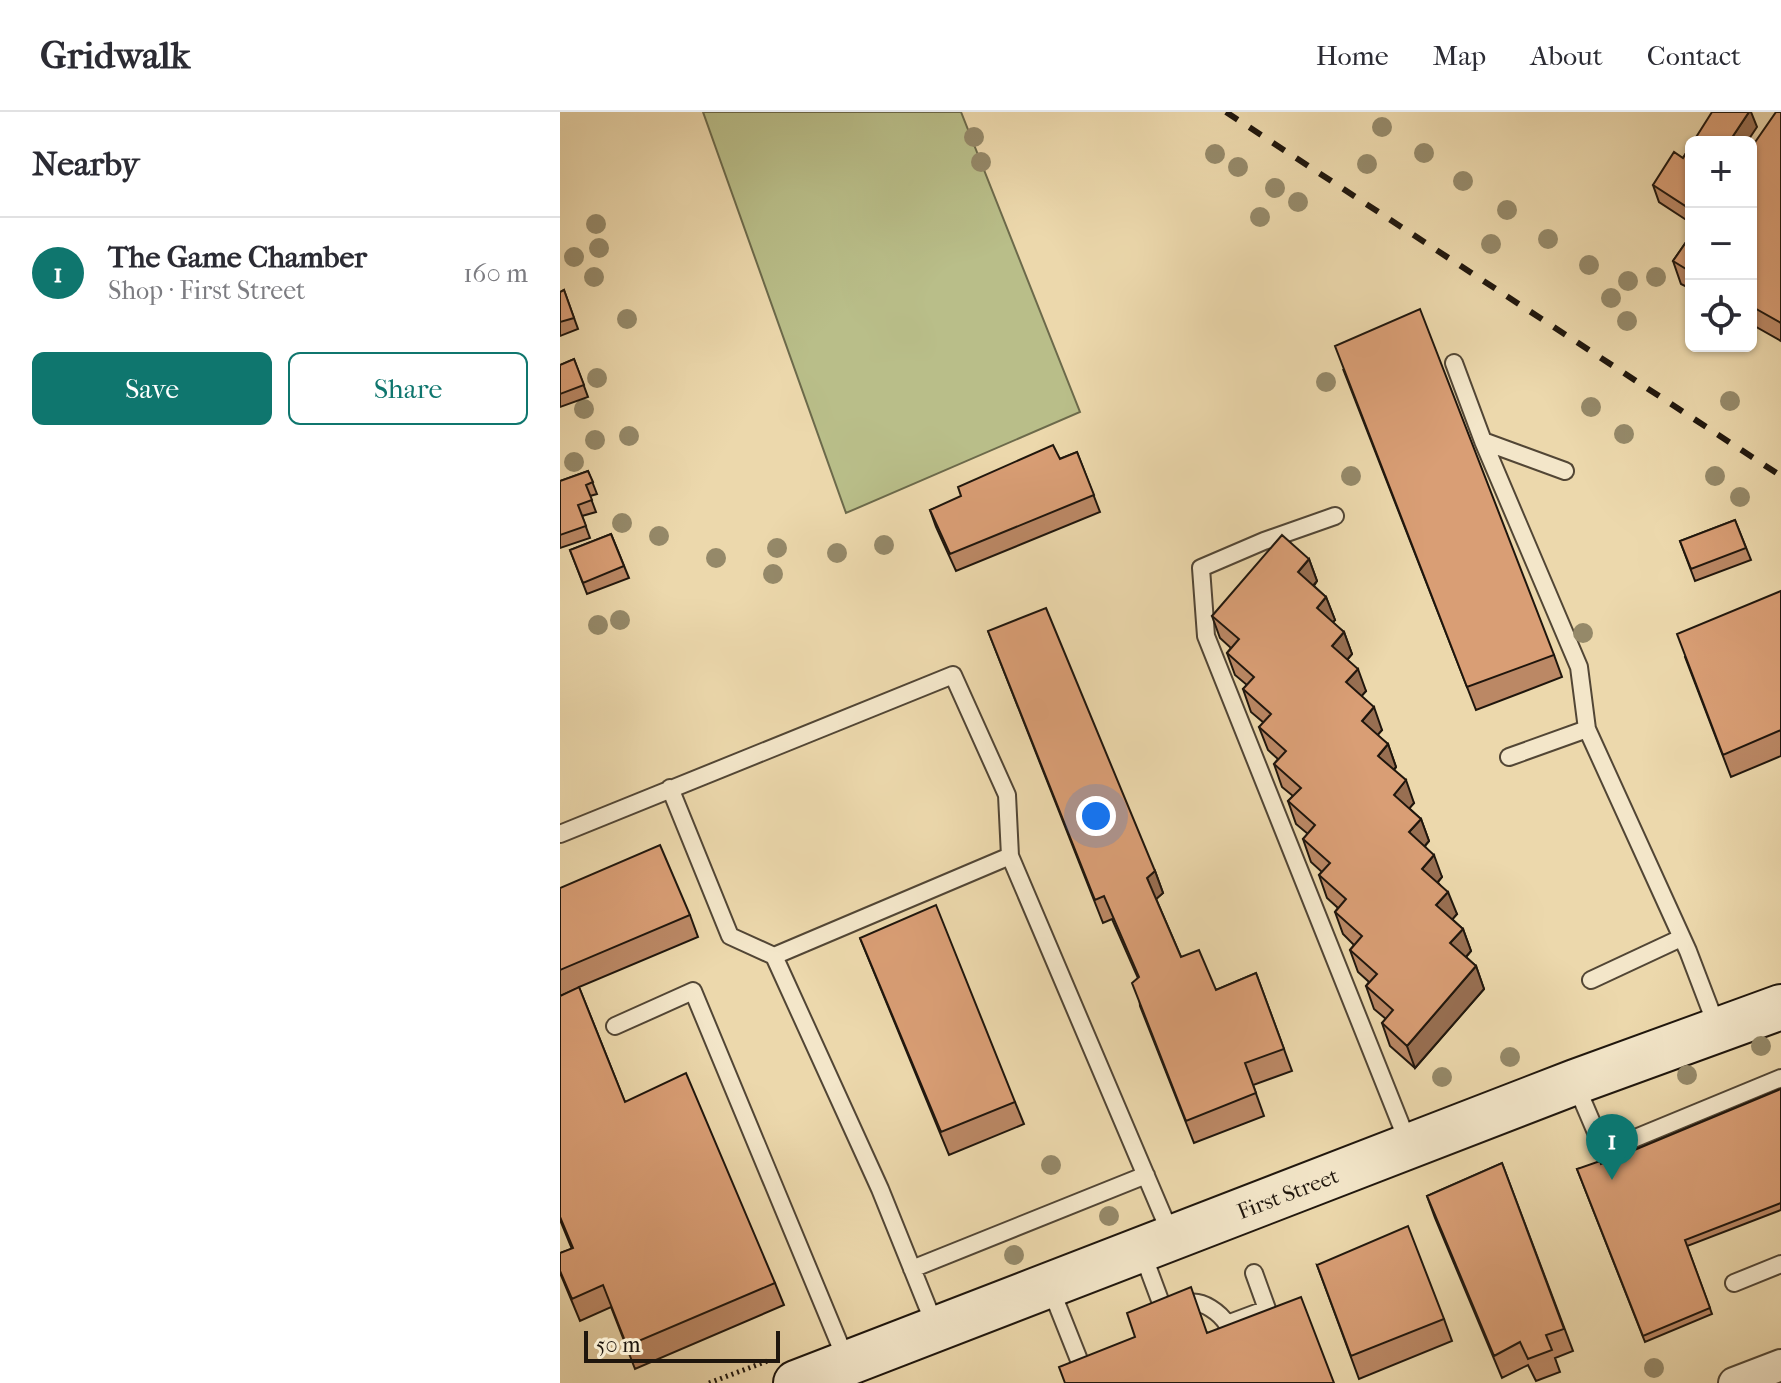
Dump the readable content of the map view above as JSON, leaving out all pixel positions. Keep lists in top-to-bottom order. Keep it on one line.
{"streets":{"street":["First Street"]},"scale_bar":"50 m","page":{"header":"Gridwalk","nav":["Home","Map","About","Contact"],"heading":"Nearby","map_buttons":["+","−"],"list":[{"mark":"1","name":"The Game Chamber","note":"Shop · First Street","value":"160 m"}],"buttons":["Save","Share"],"pins":"1","scale":"50 m"}}
